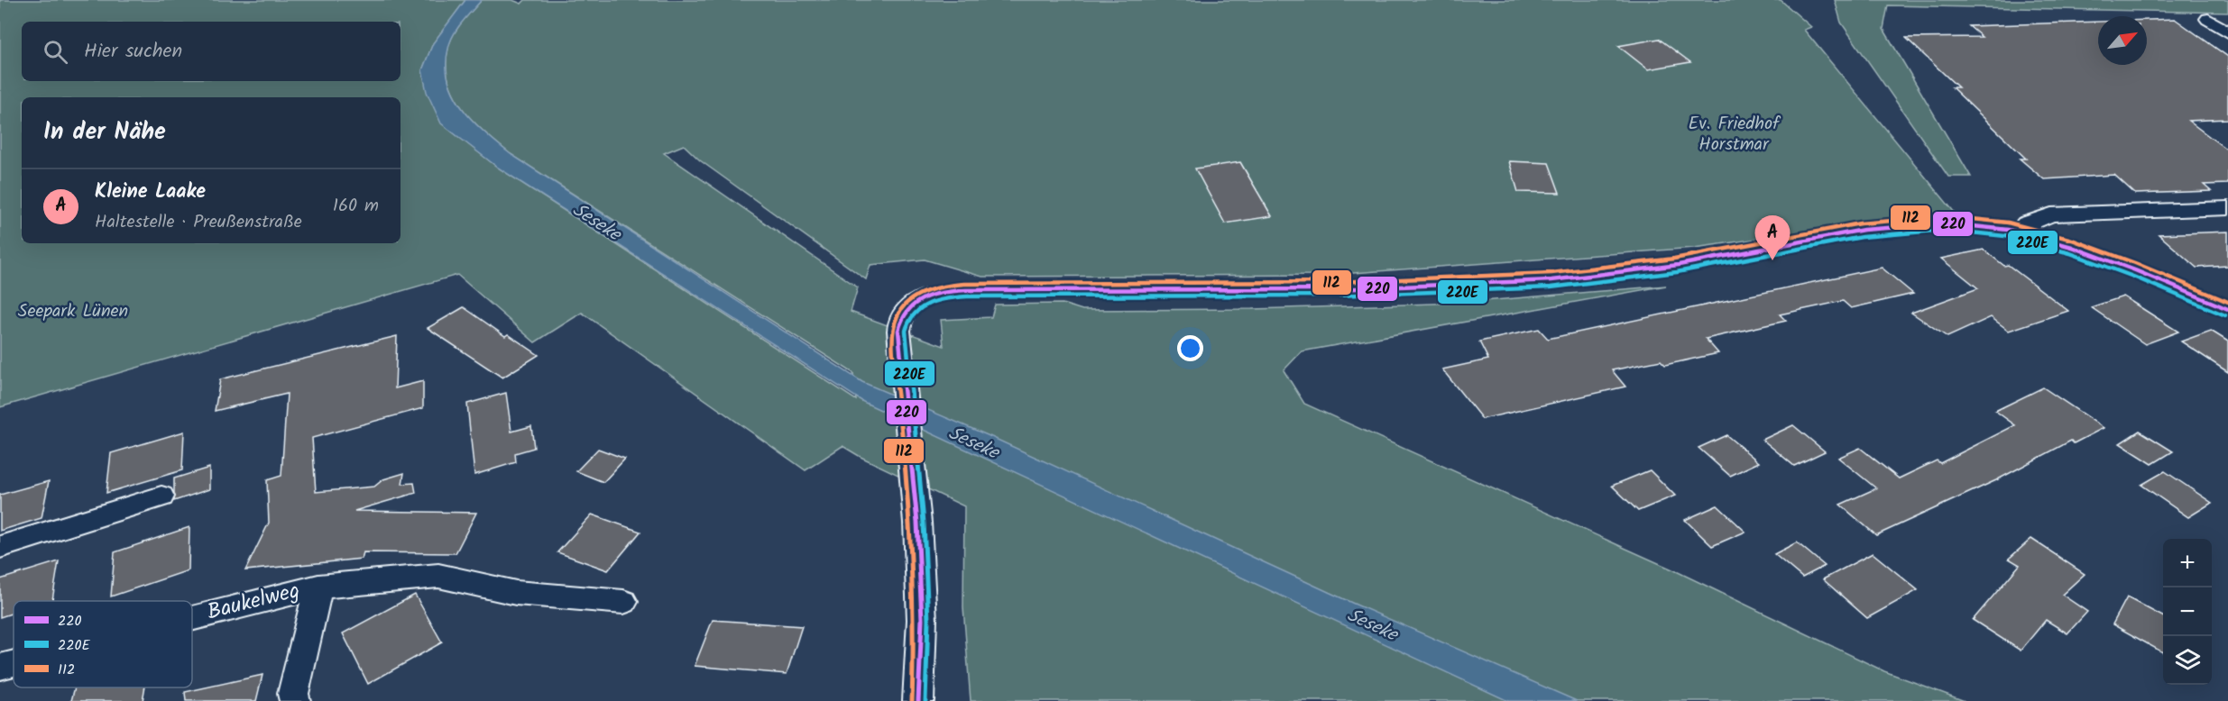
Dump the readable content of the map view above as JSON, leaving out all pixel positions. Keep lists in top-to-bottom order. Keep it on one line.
{"streets":{"street":["Baukelweg"]},"water":["Seseke"],"parks":["Ev. Friedhof Horstmar","Seepark Lünen"],"lines":["transit line 112","transit line 220","transit line 220E"],"legend":["220","220E","112"],"north":"top right","page":{"search":"Hier suchen","heading":"In der Nähe","list":[{"mark":"A","name":"Kleine Laake","note":"Haltestelle · Preußenstraße","value":"160 m"}],"pins":"A","map_buttons":["+","−"]}}
